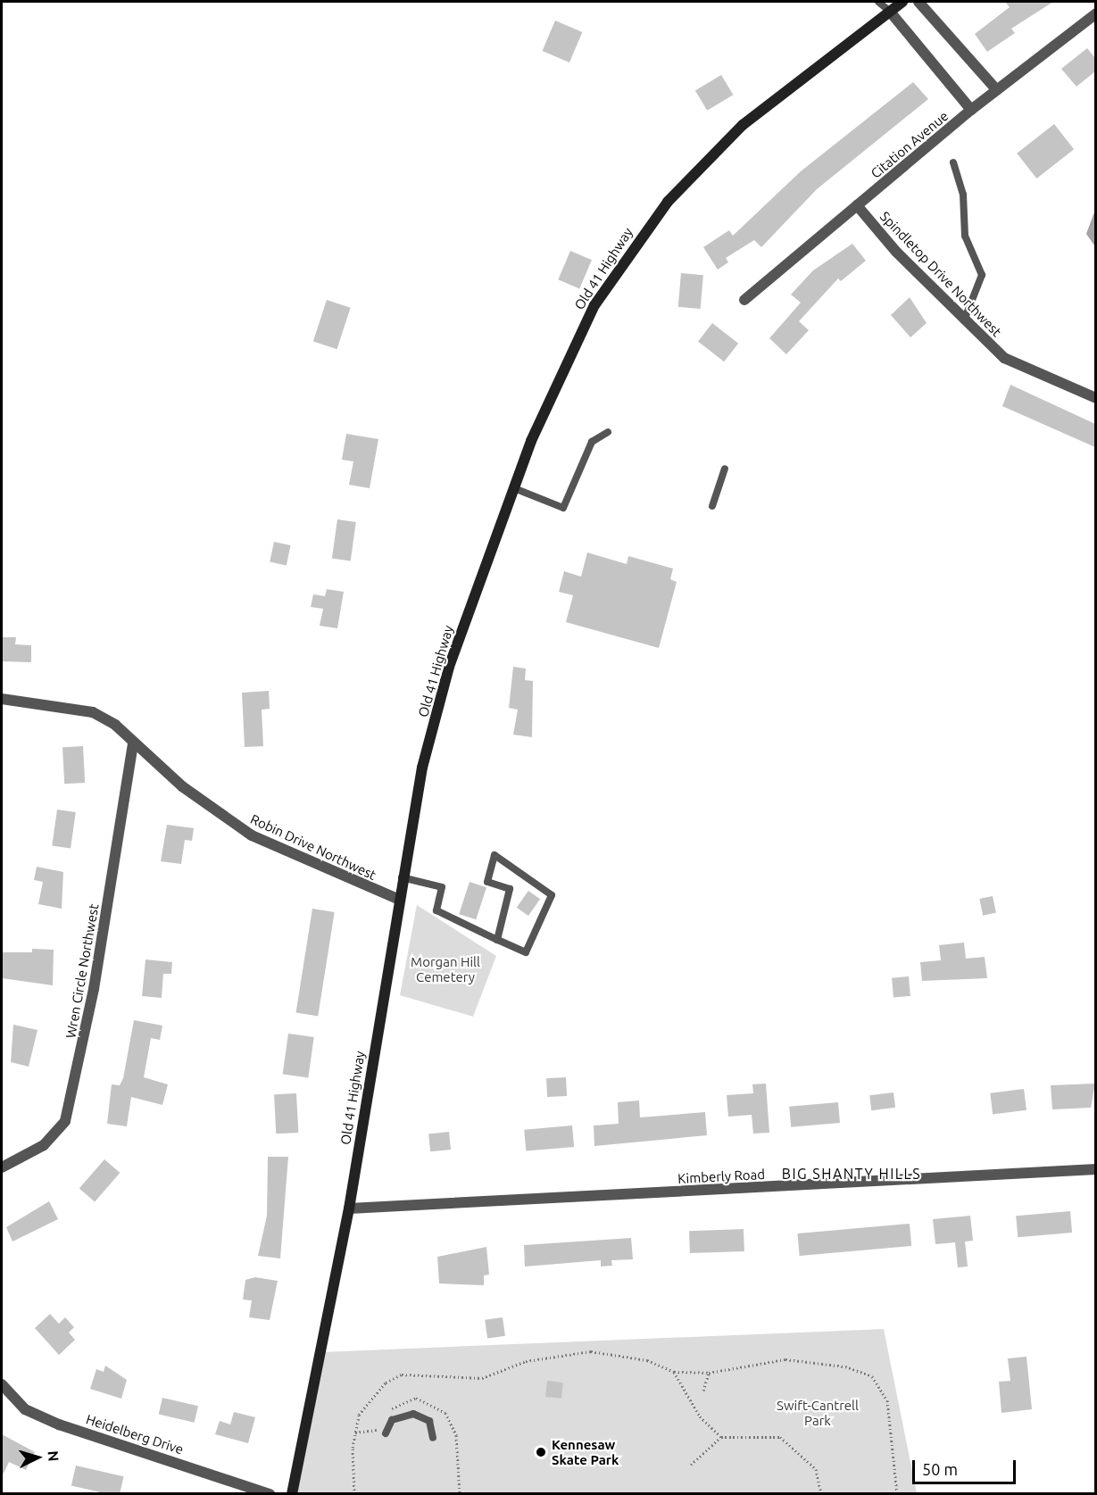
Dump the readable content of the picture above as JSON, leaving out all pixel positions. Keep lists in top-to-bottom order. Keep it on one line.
{"streets":{"main road":["Old 41 Highway"],"street":["Citation Avenue","Spindletop Drive Northwest","Robin Drive Northwest","Wren Circle Northwest","Kimberly Road","Heidelberg Drive"]},"crossings":[["Citation Avenue","Spindletop Drive Northwest"],["Old 41 Highway","Robin Drive Northwest"],["Old 41 Highway","Kimberly Road"],["Robin Drive Northwest","Wren Circle Northwest"]],"districts":["BIG SHANTY HILLS"],"parks":["Morgan Hill Cemetery","Swift-Cantrell Park"],"places":["Kennesaw Skate Park"],"scale_bar":"50 m","north":"right"}
